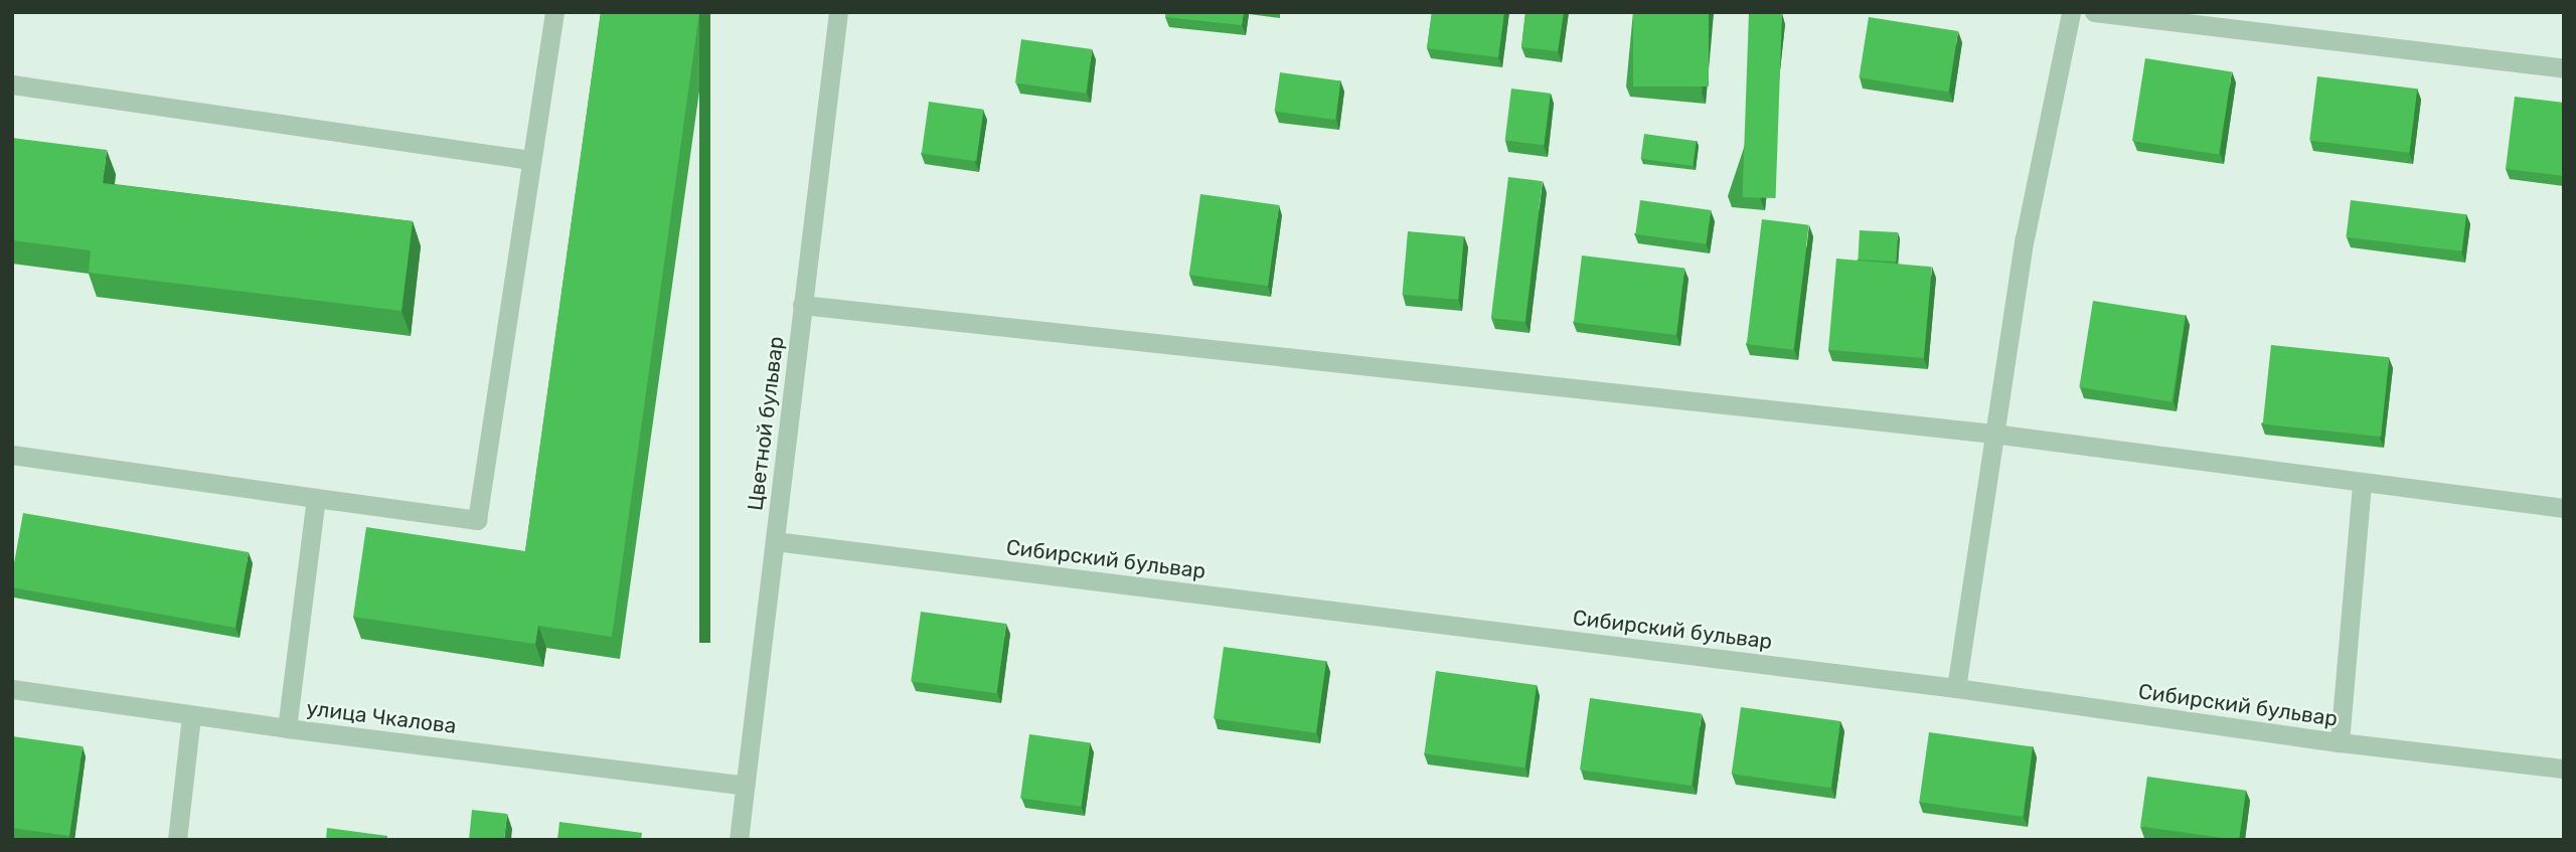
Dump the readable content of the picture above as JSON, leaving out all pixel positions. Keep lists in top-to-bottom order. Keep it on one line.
{"streets":{"street":["Цветной бульвар","Сибирский бульвар","улица Чкалова"]},"crossings":[["Цветной бульвар","Сибирский бульвар"],["Цветной бульвар","улица Чкалова"]]}
